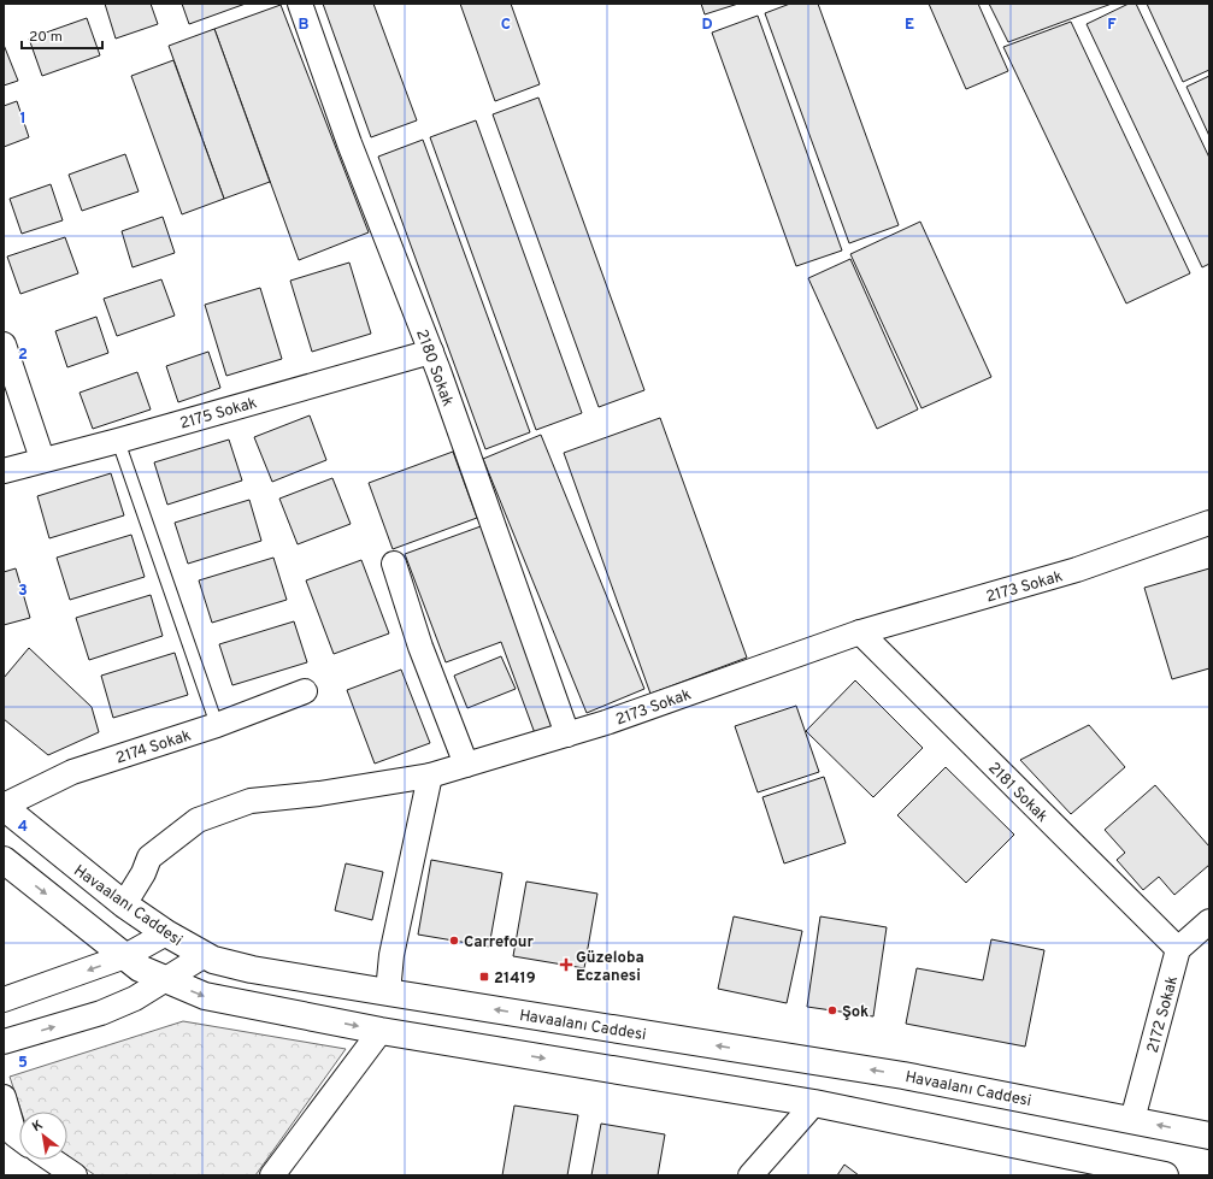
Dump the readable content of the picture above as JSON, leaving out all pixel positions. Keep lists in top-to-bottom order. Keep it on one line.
{"streets":{"street":["2180 Sokak","2175 Sokak","2173 Sokak","2174 Sokak","2181 Sokak","Havaalanı Caddesi","2172 Sokak"]},"crossings":[["2180 Sokak","2175 Sokak"],["2180 Sokak","2173 Sokak"],["2173 Sokak","2181 Sokak"],["2173 Sokak","Havaalanı Caddesi"],["2174 Sokak","Havaalanı Caddesi"],["2181 Sokak","2172 Sokak"],["Havaalanı Caddesi","2172 Sokak"]],"places":{"other":["Carrefour","Şok"],"health":["Güzeloba Eczanesi"],"transit":["21419"]},"scale_bar":"20 m","north":"top left","grid":{"columns":["B","C","D","E","F"],"rows":["1","2","3","4","5"]}}
